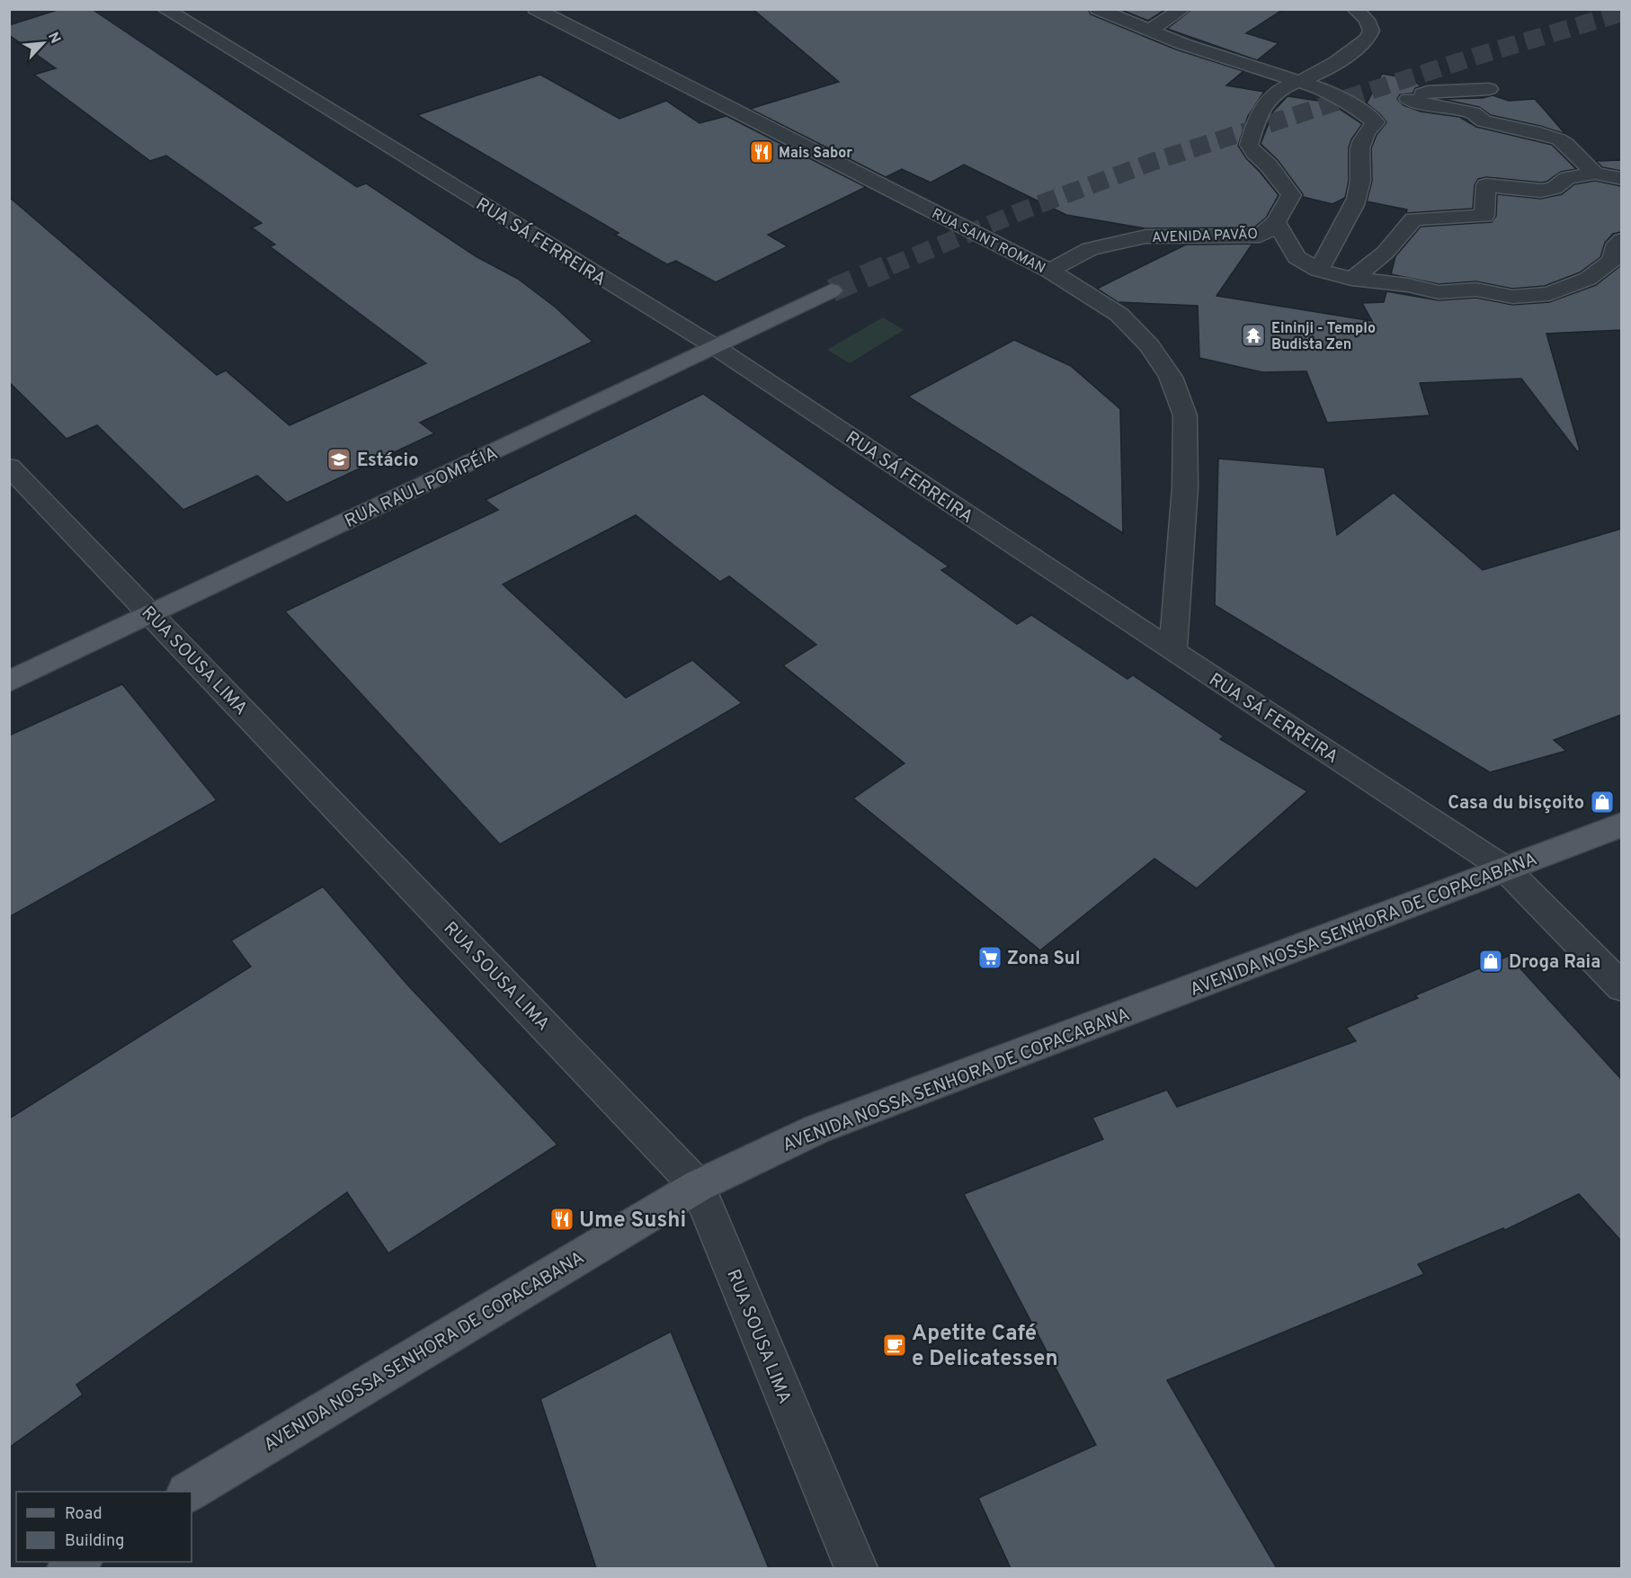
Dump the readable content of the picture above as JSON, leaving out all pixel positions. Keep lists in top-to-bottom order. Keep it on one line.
{"streets":{"main road":["RUA RAUL POMPÉIA","AVENIDA NOSSA SENHORA DE COPACABANA"],"street":["AVENIDA PAVÃO","RUA SAINT ROMAN","RUA SÁ FERREIRA","RUA SOUSA LIMA"]},"crossings":[["AVENIDA PAVÃO","RUA SAINT ROMAN"],["RUA SAINT ROMAN","RUA SÁ FERREIRA"],["RUA SÁ FERREIRA","RUA RAUL POMPÉIA"],["RUA SÁ FERREIRA","AVENIDA NOSSA SENHORA DE COPACABANA"],["RUA RAUL POMPÉIA","RUA SOUSA LIMA"],["RUA SOUSA LIMA","AVENIDA NOSSA SENHORA DE COPACABANA"]],"places":{"restaurant":["Mais Sabor","Ume Sushi"],"temple":["Eininji - Templo Budista Zen"],"school or university":["Estácio"],"shop":["Casa du bisçoito","Droga Raia"],"supermarket":["Zona Sul"],"cafe":["Apetite Café e Delicatessen"]},"legend":["Road","Building"],"north":"top right"}
